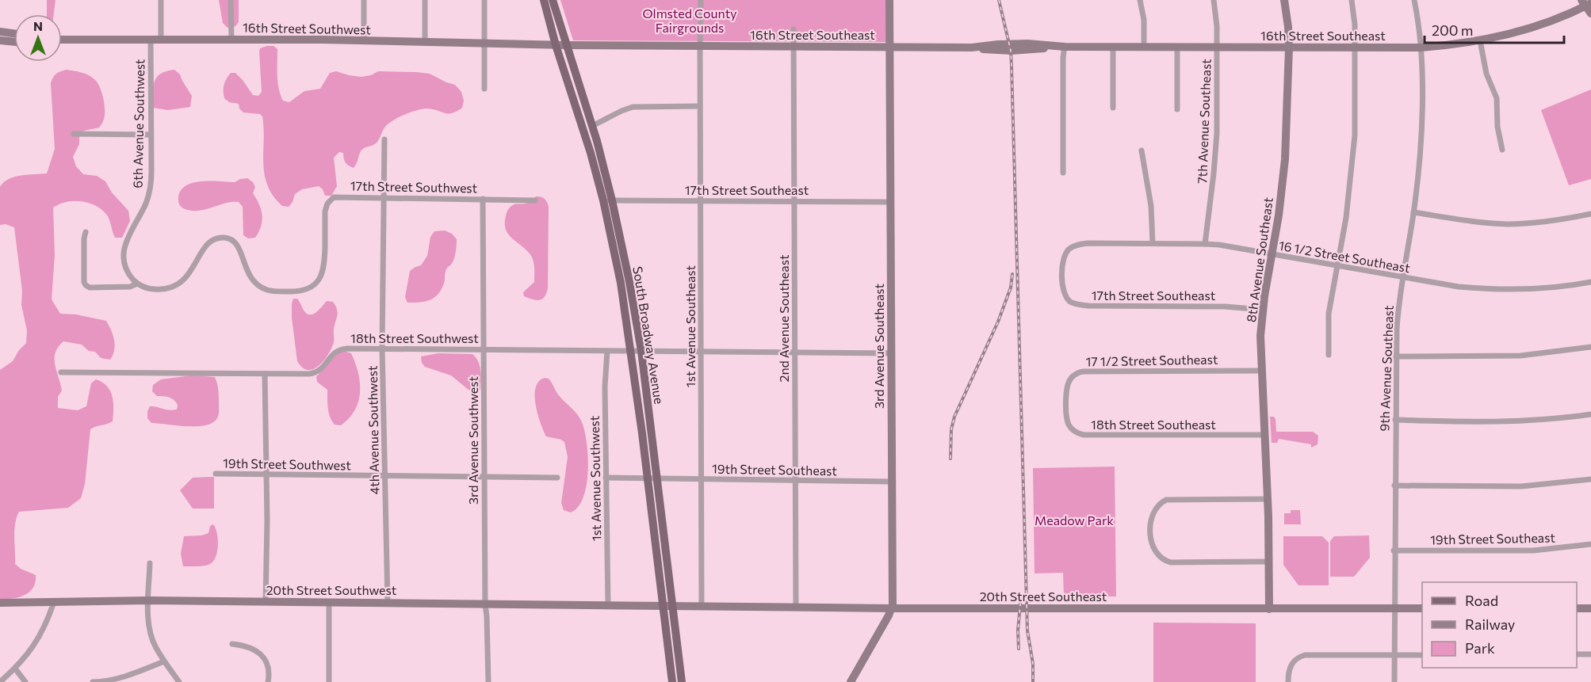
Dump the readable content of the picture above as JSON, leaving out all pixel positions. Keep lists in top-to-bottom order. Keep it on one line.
{"streets":{"main road":["South Broadway Avenue"],"street":["16th Street Southwest","16th Street Southeast","7th Avenue Southeast","6th Avenue Southwest","17th Street Southwest","17th Street Southeast","16 1/2 Street Southeast","8th Avenue Southeast","2nd Avenue Southeast","1st Avenue Southeast","18th Street Southwest","3rd Avenue Southeast","17 1/2 Street Southeast","9th Avenue Southeast","18th Street Southeast","4th Avenue Southwest","3rd Avenue Southwest","19th Street Southwest","19th Street Southeast","1st Avenue Southwest","20th Street Southwest","20th Street Southeast"]},"crossings":[["16th Street Southwest","16th Street Southeast"],["16th Street Southwest","6th Avenue Southwest"],["16th Street Southwest","South Broadway Avenue"],["16th Street Southeast","7th Avenue Southeast"],["16th Street Southeast","8th Avenue Southeast"],["16th Street Southeast","2nd Avenue Southeast"],["16th Street Southeast","1st Avenue Southeast"],["16th Street Southeast","South Broadway Avenue"],["16th Street Southeast","3rd Avenue Southeast"],["16th Street Southeast","9th Avenue Southeast"],["7th Avenue Southeast","16 1/2 Street Southeast"],["6th Avenue Southwest","17th Street Southwest"],["17th Street Southwest","4th Avenue Southwest"],["17th Street Southwest","3rd Avenue Southwest"],["17th Street Southeast","16 1/2 Street Southeast"],["17th Street Southeast","8th Avenue Southeast"],["17th Street Southeast","2nd Avenue Southeast"],["17th Street Southeast","1st Avenue Southeast"],["17th Street Southeast","South Broadway Avenue"],["17th Street Southeast","3rd Avenue Southeast"],["16 1/2 Street Southeast","8th Avenue Southeast"],["16 1/2 Street Southeast","9th Avenue Southeast"],["8th Avenue Southeast","17 1/2 Street Southeast"],["8th Avenue Southeast","18th Street Southeast"],["8th Avenue Southeast","20th Street Southeast"],["2nd Avenue Southeast","19th Street Southeast"],["2nd Avenue Southeast","20th Street Southeast"],["1st Avenue Southeast","19th Street Southeast"],["1st Avenue Southeast","20th Street Southeast"],["South Broadway Avenue","18th Street Southwest"],["South Broadway Avenue","19th Street Southeast"],["South Broadway Avenue","20th Street Southwest"],["South Broadway Avenue","20th Street Southeast"],["18th Street Southwest","4th Avenue Southwest"],["18th Street Southwest","3rd Avenue Southwest"],["18th Street Southwest","1st Avenue Southwest"],["3rd Avenue Southeast","19th Street Southeast"],["3rd Avenue Southeast","20th Street Southeast"],["17 1/2 Street Southeast","18th Street Southeast"],["9th Avenue Southeast","19th Street Southeast"],["9th Avenue Southeast","20th Street Southeast"],["4th Avenue Southwest","19th Street Southwest"],["4th Avenue Southwest","20th Street Southwest"],["3rd Avenue Southwest","19th Street Southwest"],["3rd Avenue Southwest","20th Street Southwest"],["1st Avenue Southwest","20th Street Southwest"],["20th Street Southwest","20th Street Southeast"]],"parks":["Olmsted County Fairgrounds","Meadow Park"],"legend":["Road","Railway","Park"],"scale_bar":"200 m","north":"top"}
